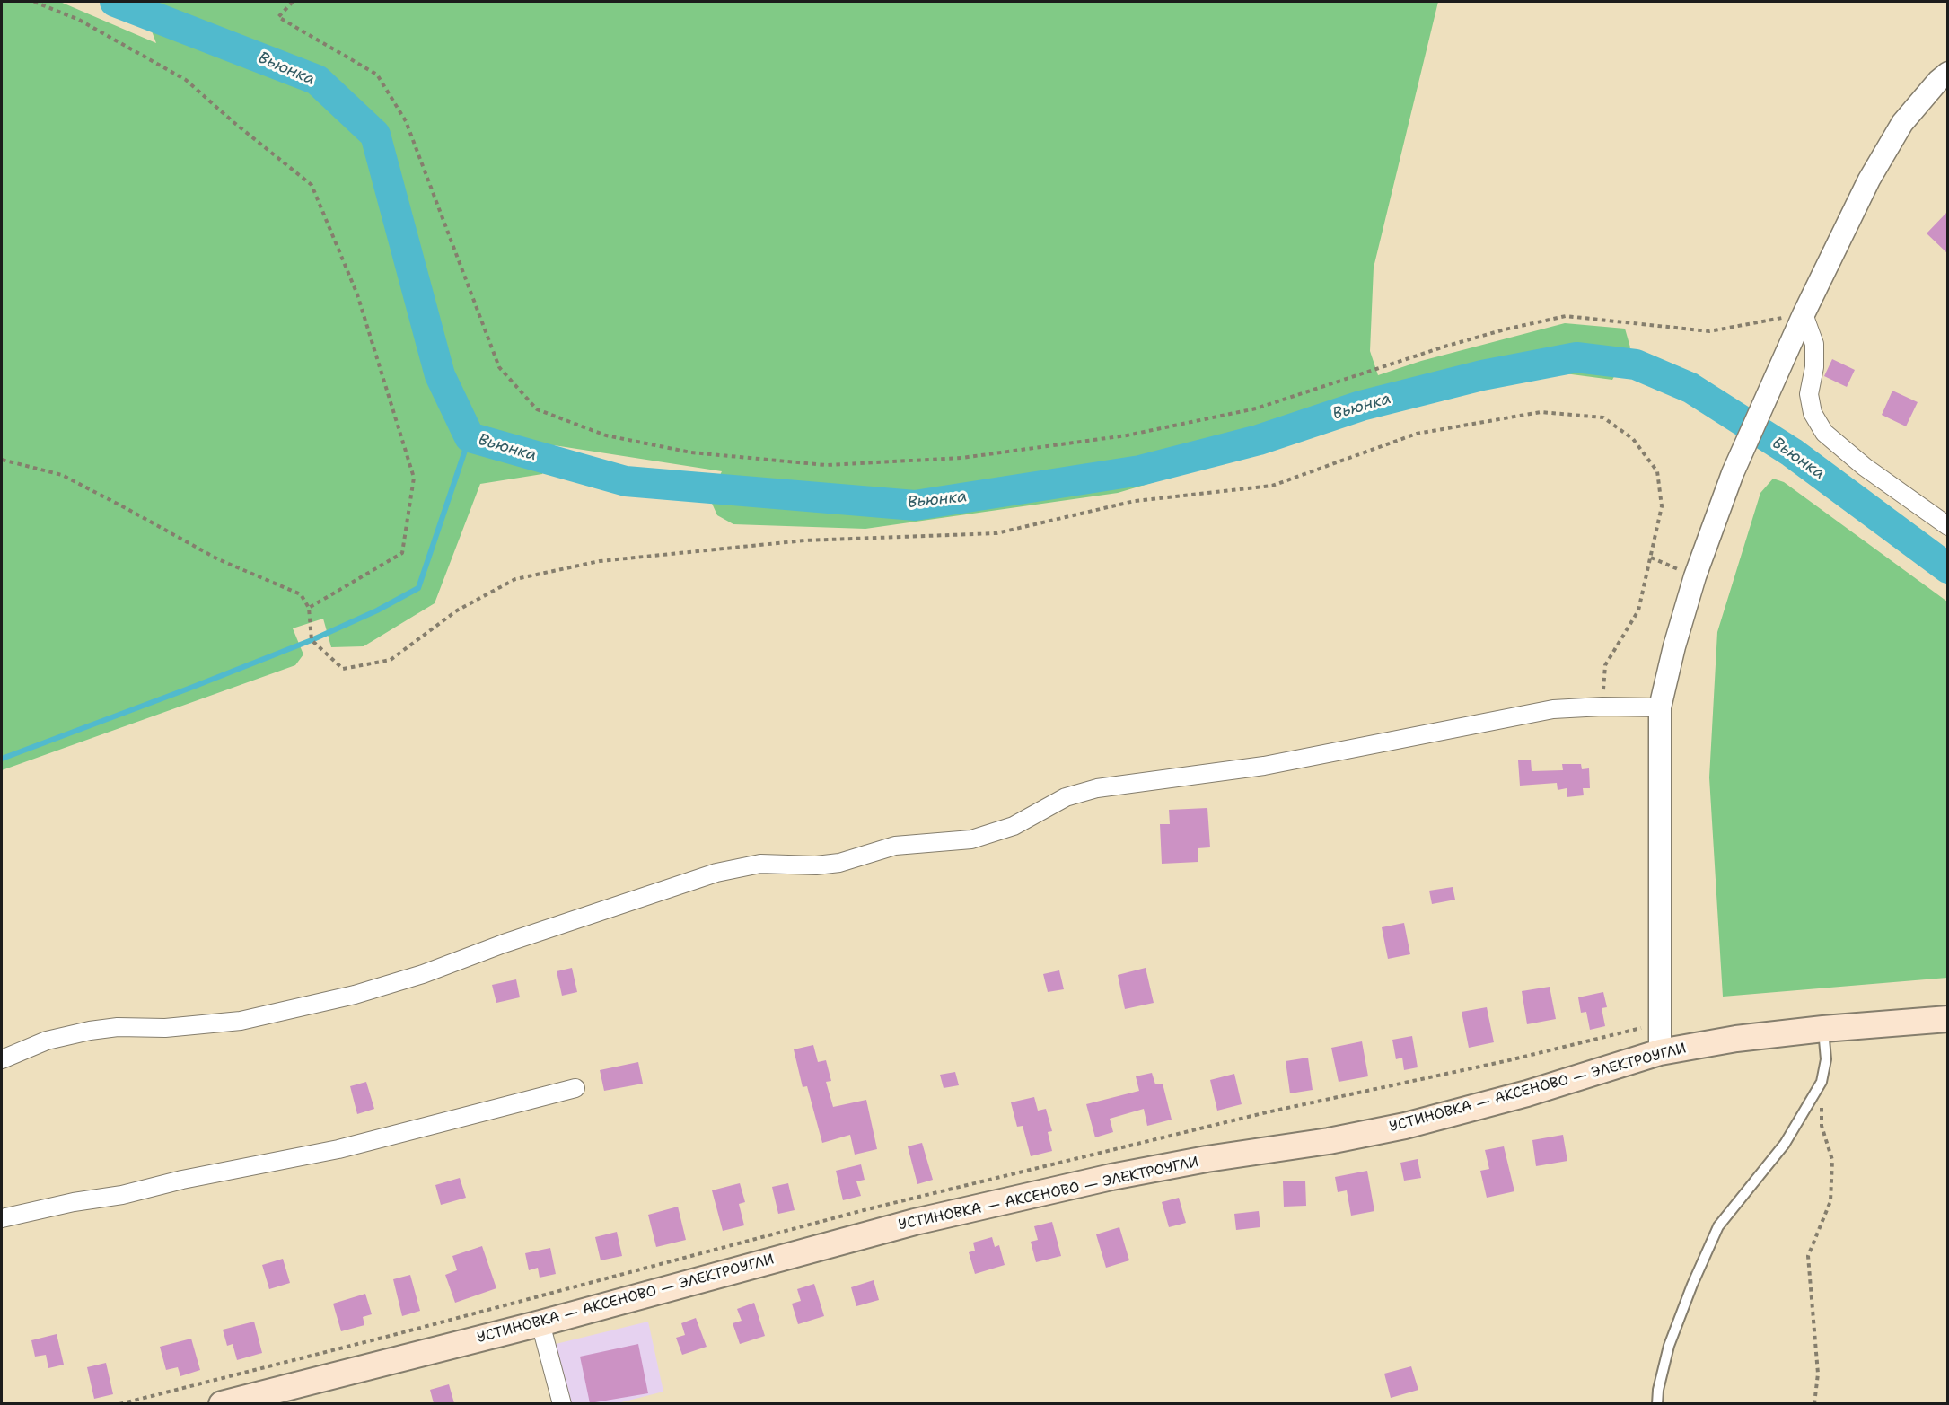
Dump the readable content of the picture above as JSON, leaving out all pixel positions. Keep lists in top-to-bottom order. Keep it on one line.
{"streets":{"main road":["УСТИНОВКА — АКСЕНОВО — ЭЛЕКТРОУГЛИ"]},"water":["Вьюнка"]}
